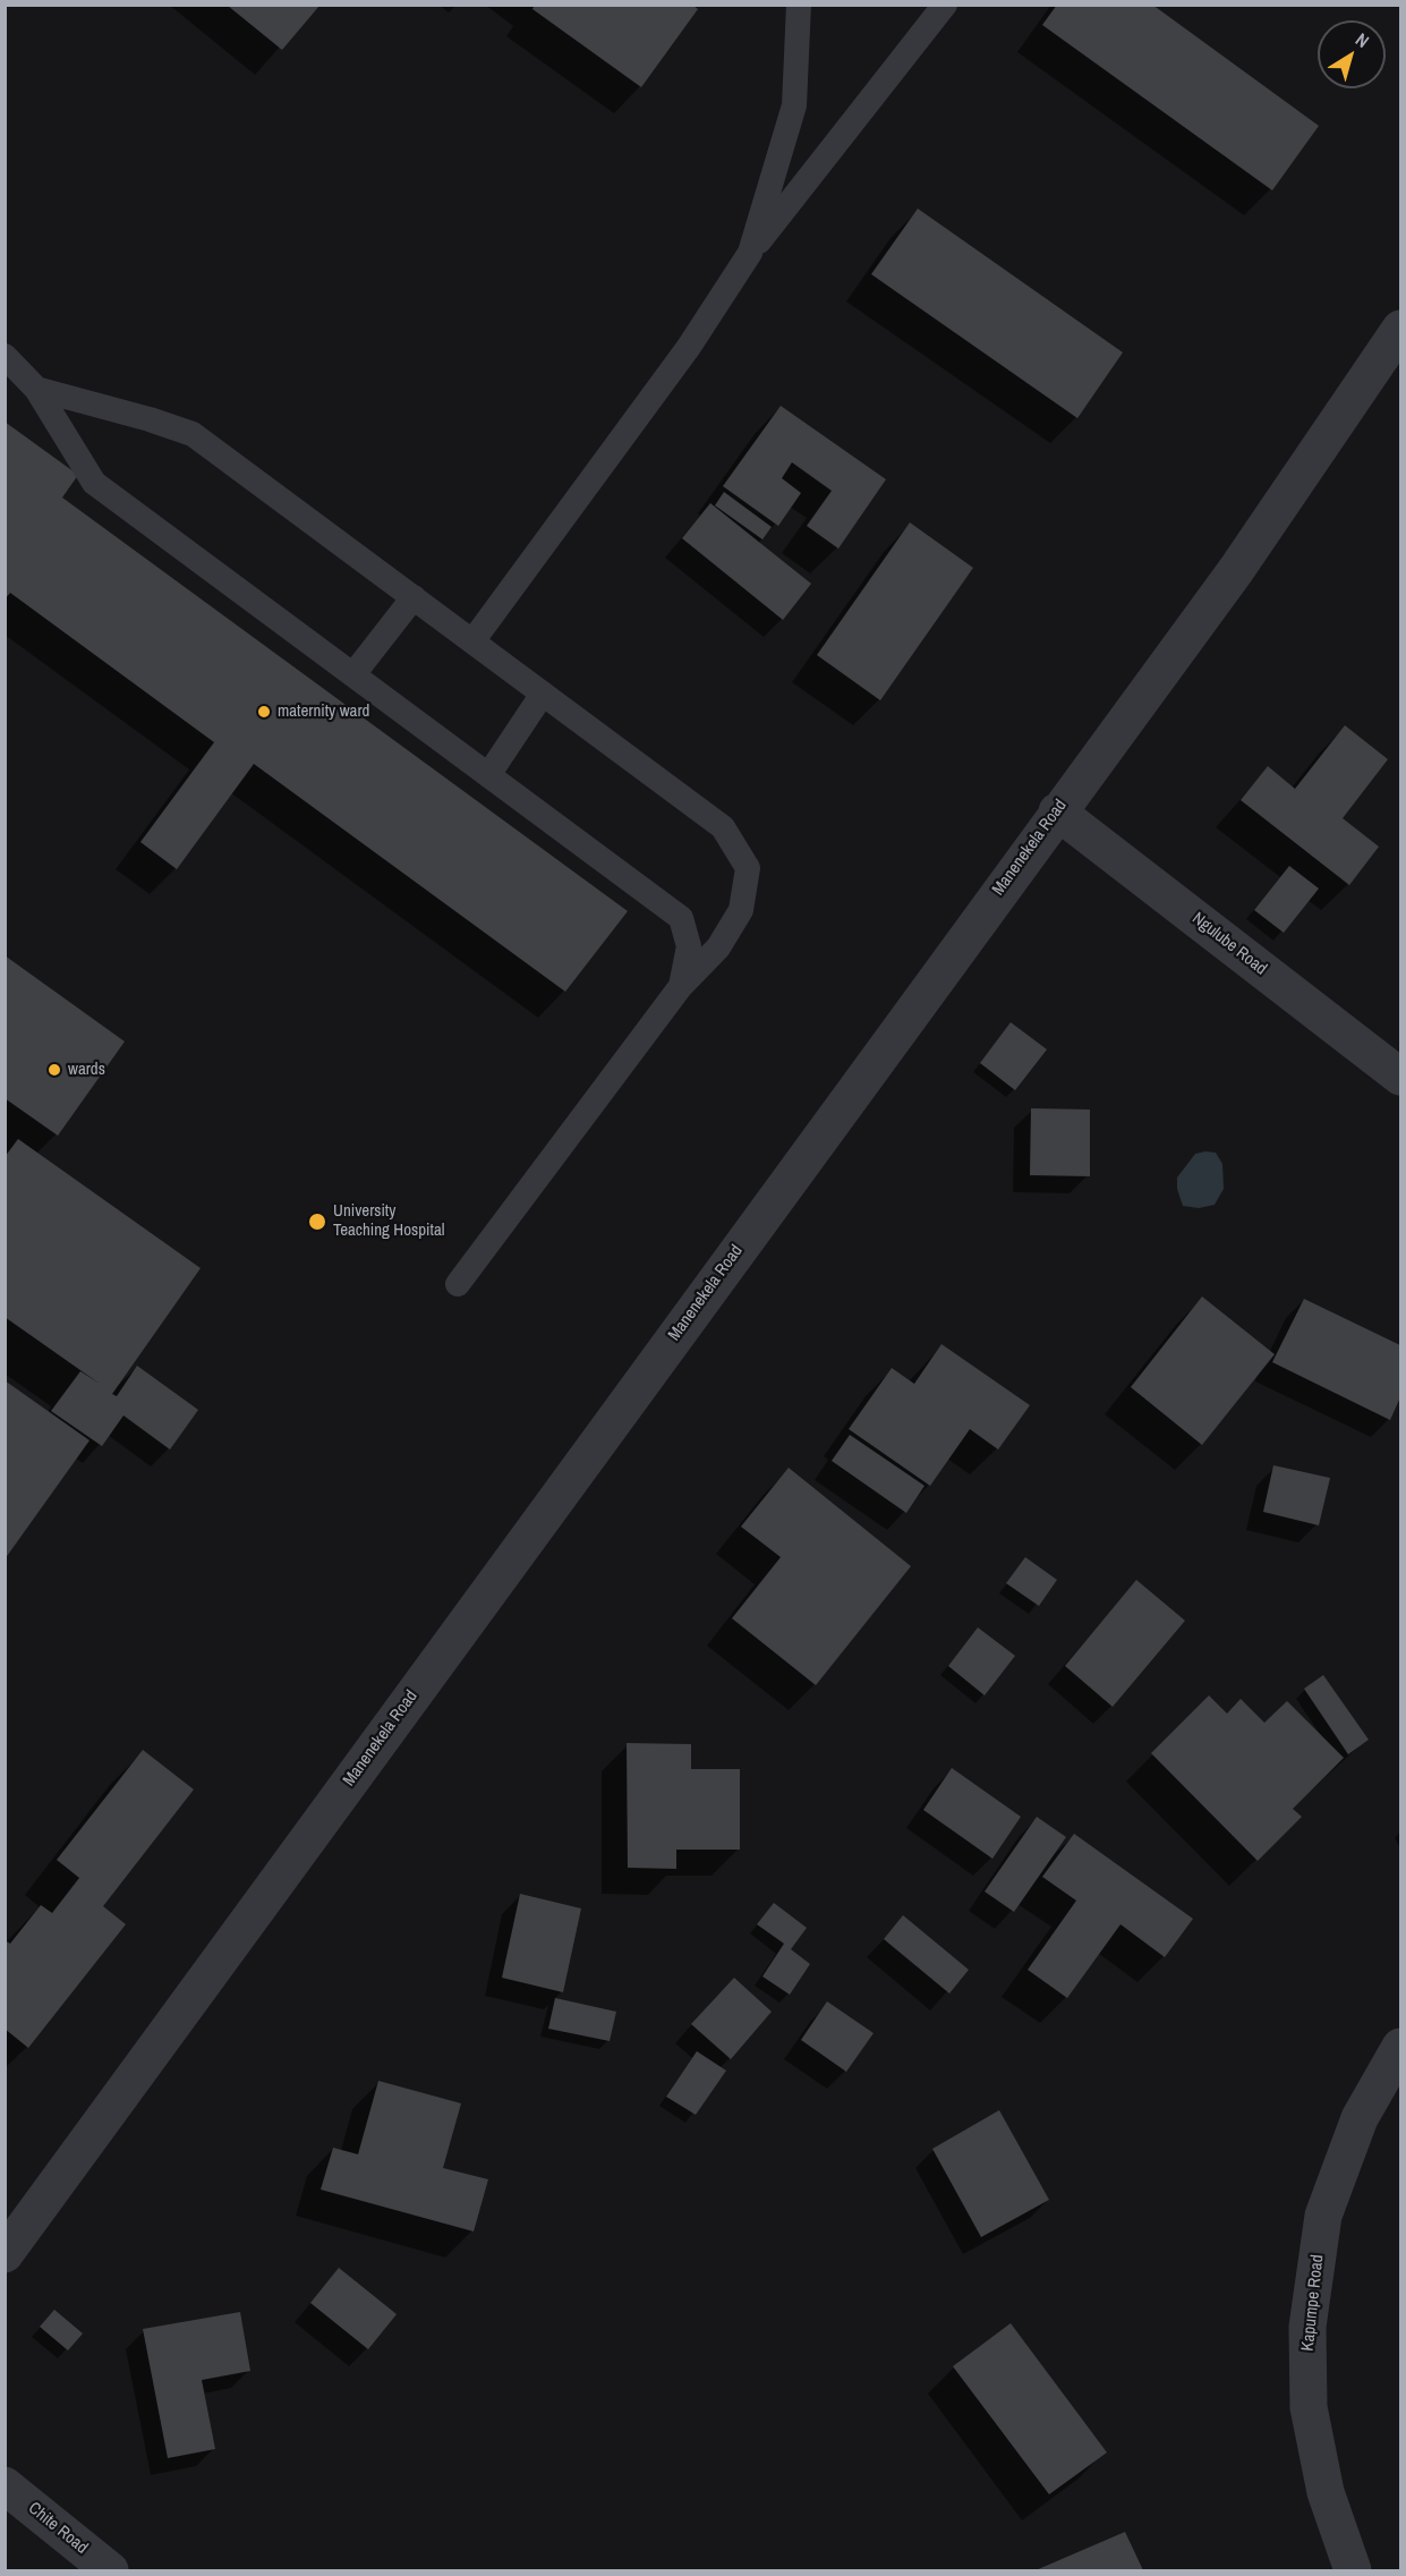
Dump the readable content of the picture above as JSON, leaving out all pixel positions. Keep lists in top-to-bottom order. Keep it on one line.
{"streets":{"street":["Manenekela Road","Ngulube Road","Kapumpe Road","Chite Road"]},"crossings":[["Manenekela Road","Ngulube Road"]],"places":["maternity ward","wards","University Teaching Hospital"],"north":"top right"}
